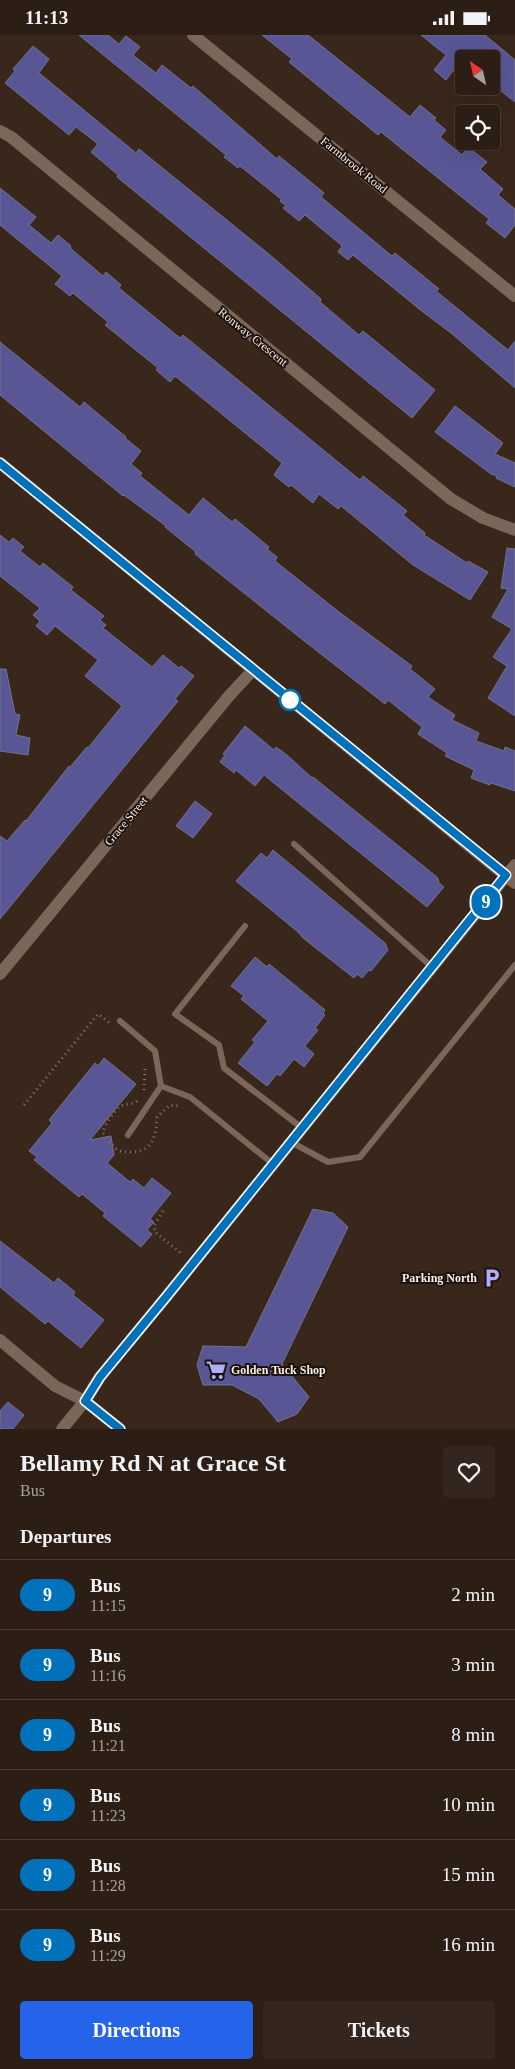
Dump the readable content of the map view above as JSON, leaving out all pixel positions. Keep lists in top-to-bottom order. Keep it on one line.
{"streets":{"street":["Farmbrook Road","Ronway Crescent","Grace Street"]},"places":{"parking":["Parking North"],"supermarket":["Golden Tuck Shop"]},"lines":["bus line 9"],"north":"top left","page":{"status":"11:13","on_map":"9","heading":[["Bellamy Rd N at Grace St","Bus"],"Departures"],"list":[{"mark":"9","name":"Bus","note":"11:15","value":"2 min"},{"mark":"9","name":"Bus","note":"11:16","value":"3 min"},{"mark":"9","name":"Bus","note":"11:21","value":"8 min"},{"mark":"9","name":"Bus","note":"11:23","value":"10 min"},{"mark":"9","name":"Bus","note":"11:28","value":"15 min"},{"mark":"9","name":"Bus","note":"11:29","value":"16 min"}],"buttons":["Directions","Tickets"]}}
